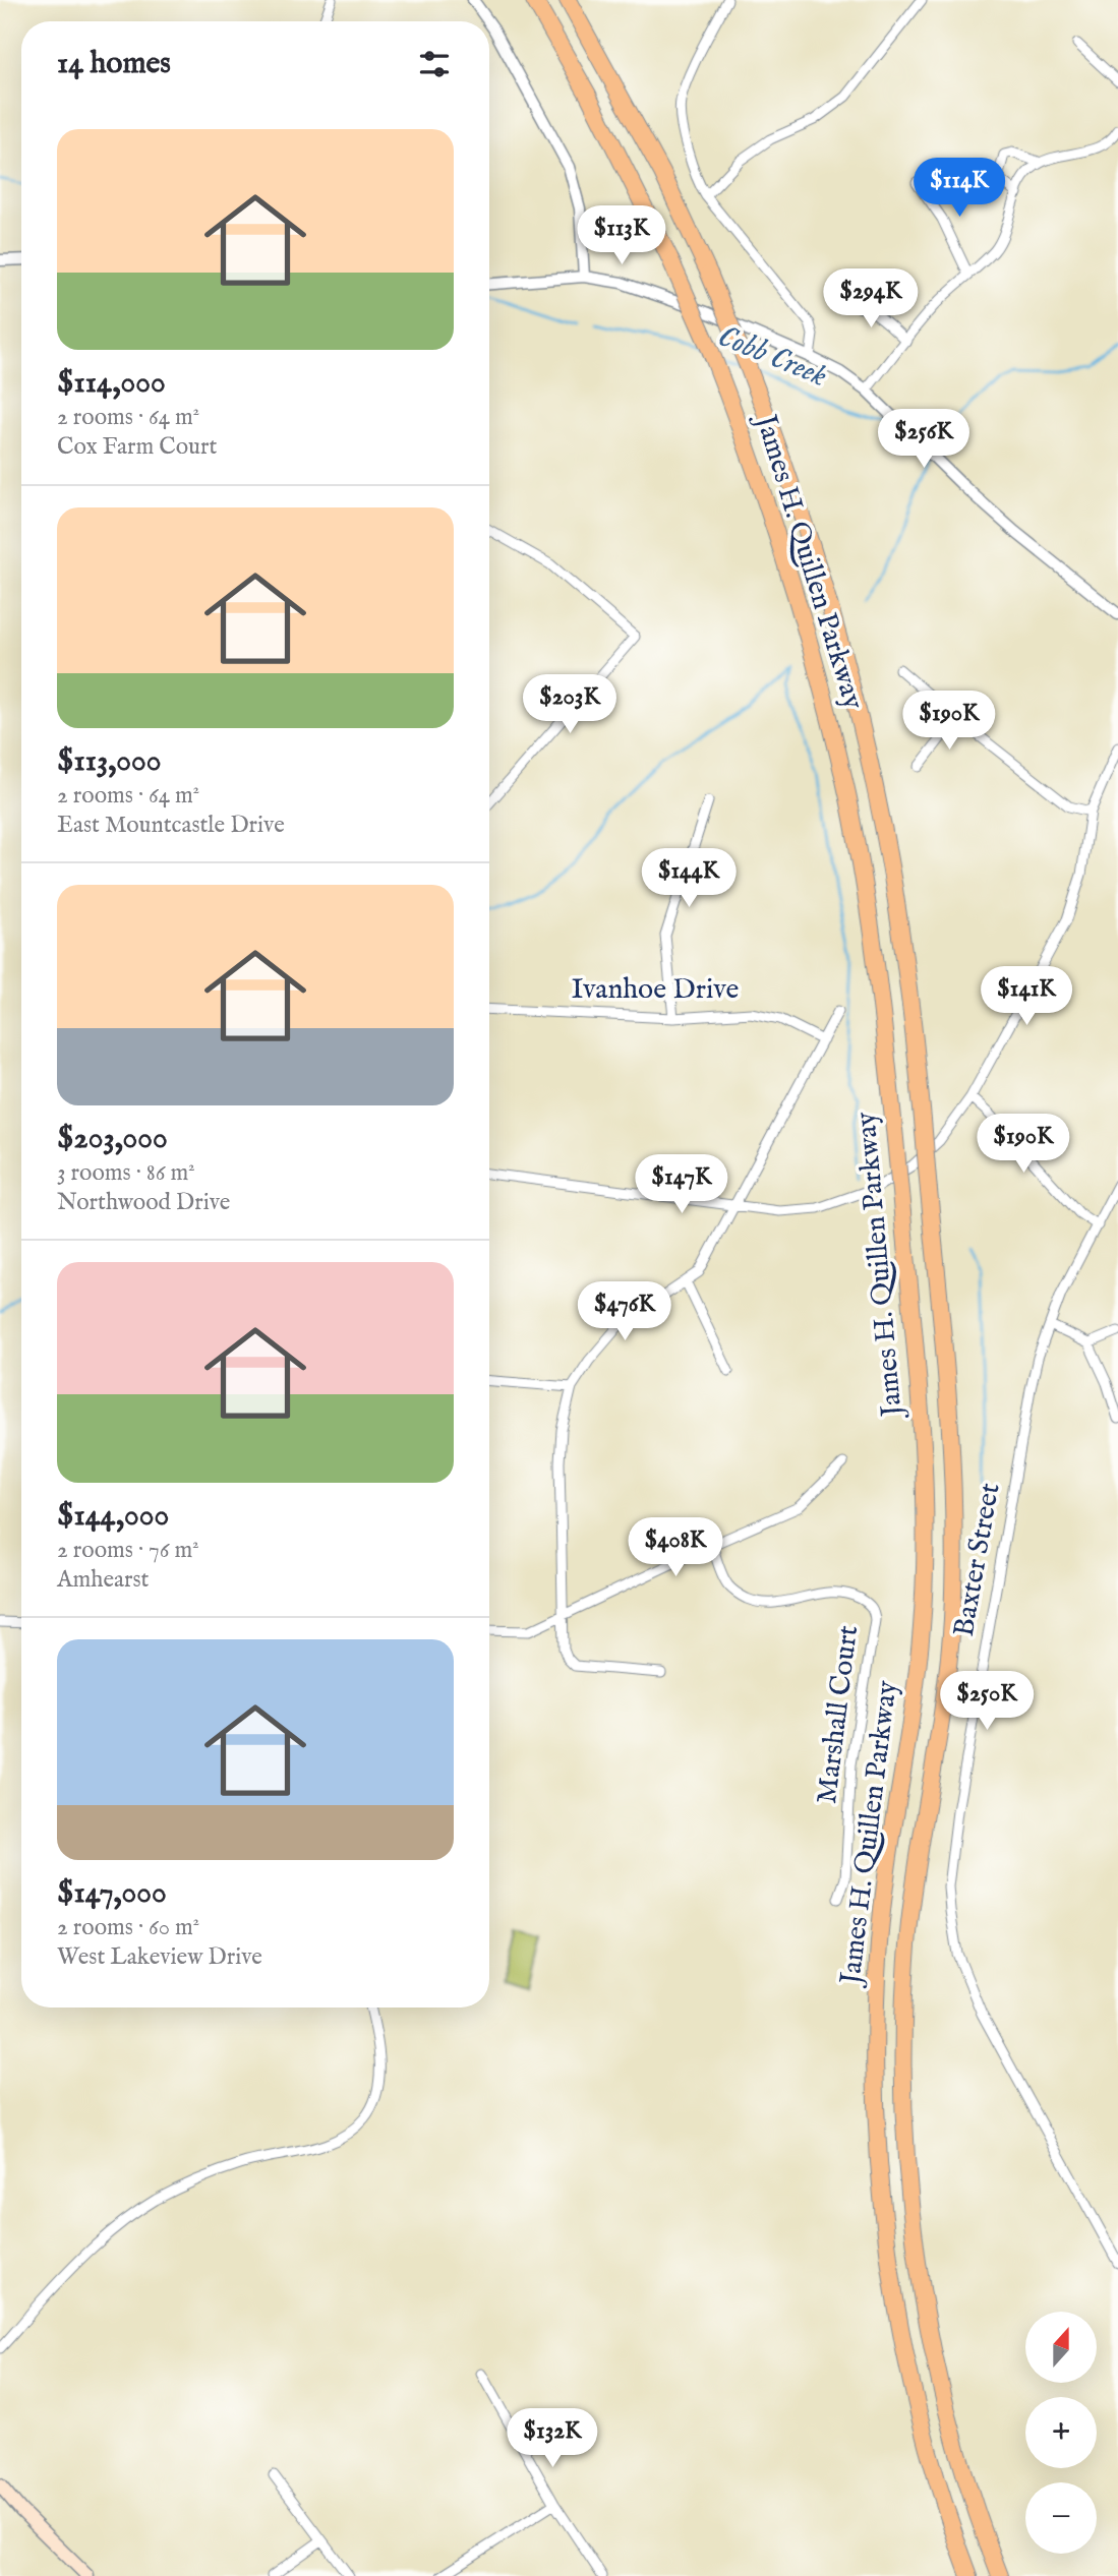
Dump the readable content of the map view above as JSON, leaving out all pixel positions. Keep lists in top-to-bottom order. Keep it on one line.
{"streets":{"highway":["James H. Quillen Parkway"],"street":["Ivanhoe Drive","Baxter Street","Marshall Court"]},"water":["Cobb Creek"],"north":"top","page":{"heading":"14 homes","list":[{"name":"$114,000","note":"2 rooms · 64 m² · Cox Farm Court"},{"name":"$113,000","note":"2 rooms · 64 m² · East Mountcastle Drive"},{"name":"$203,000","note":"3 rooms · 86 m² · Northwood Drive"},{"name":"$144,000","note":"2 rooms · 76 m² · Amhearst"},{"name":"$147,000","note":"2 rooms · 60 m² · West Lakeview Drive"}],"price":["$114K","$113K","$294K","$256K","$203K","$190K","$144K","$141K","$190K","$147K","$476K","$408K","$250K","$132K"],"map_buttons":["+","−"]}}
